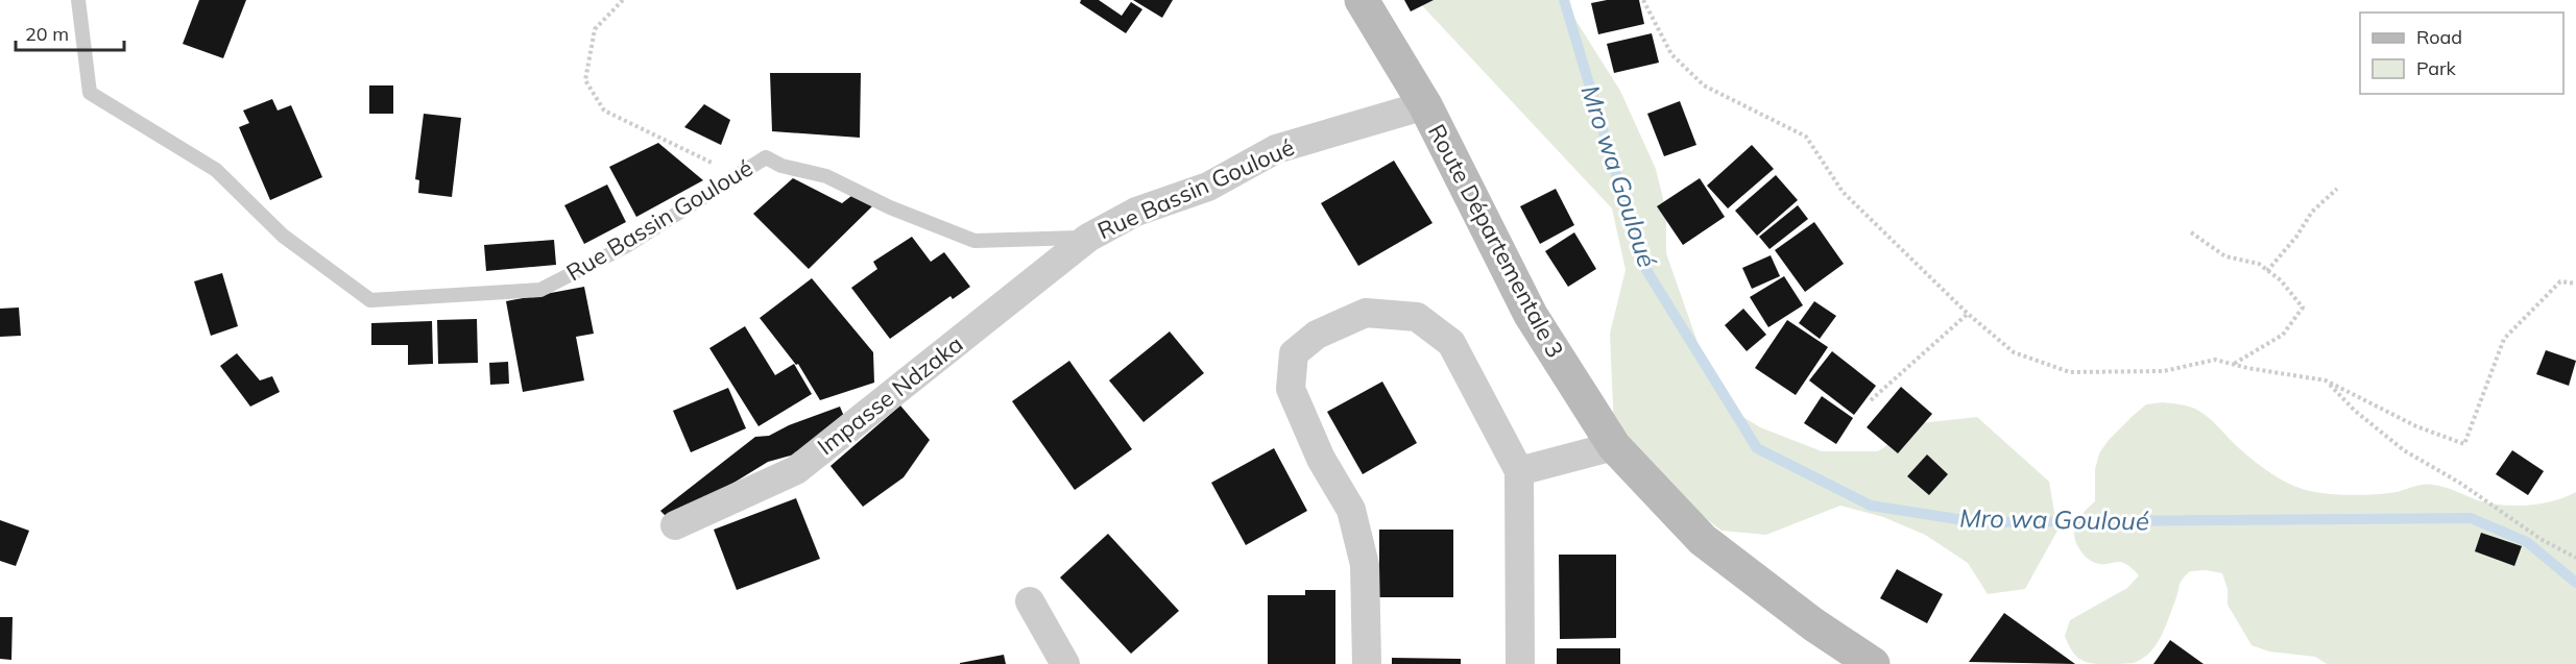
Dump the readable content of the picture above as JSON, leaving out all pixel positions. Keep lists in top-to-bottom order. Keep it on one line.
{"streets":{"main road":["Route Départementale 3"],"street":["Rue Bassin Gouloué","Impasse Ndzaka"]},"crossings":[["Rue Bassin Gouloué","Route Départementale 3"],["Rue Bassin Gouloué","Impasse Ndzaka"]],"water":["Mro wa Gouloué"],"legend":["Road","Park"],"scale_bar":"20 m"}
